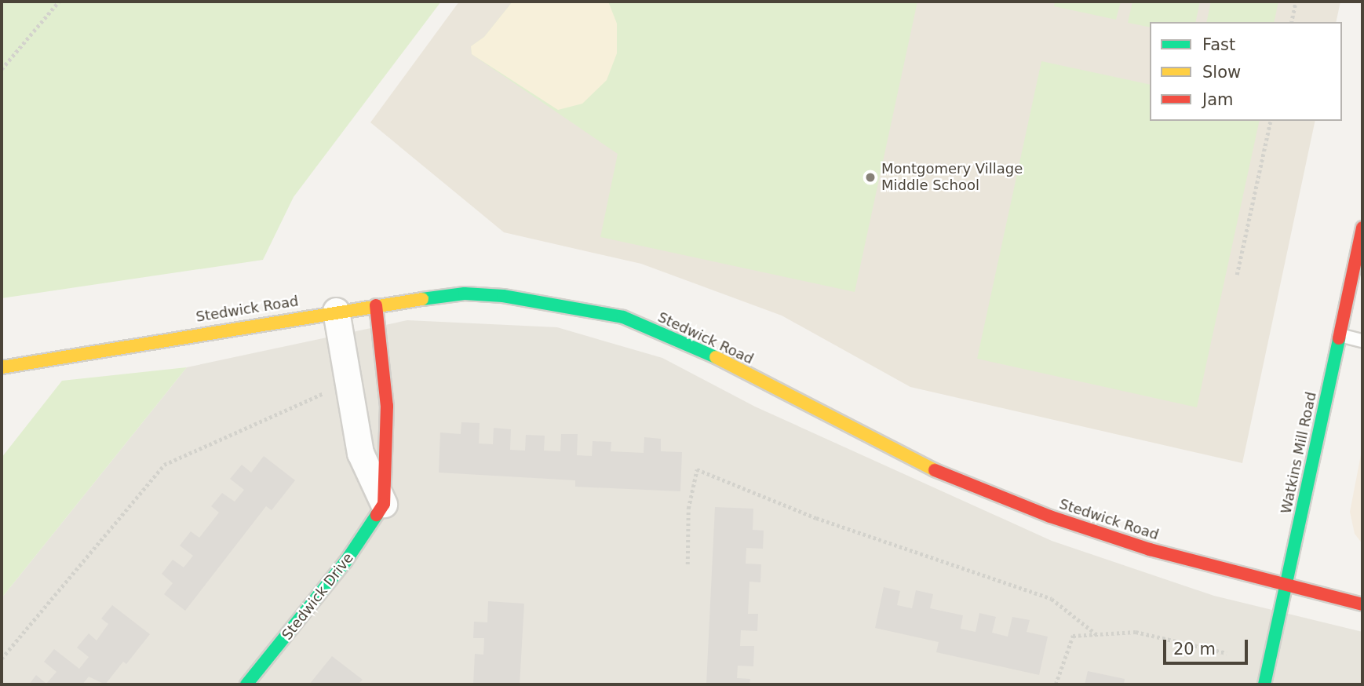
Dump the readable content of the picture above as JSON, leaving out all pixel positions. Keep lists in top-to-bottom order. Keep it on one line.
{"streets":{"street":["Stedwick Road","Watkins Mill Road","Stedwick Drive"]},"crossings":[["Stedwick Road","Watkins Mill Road"]],"places":["Montgomery Village Middle School"],"legend":["Fast","Slow","Jam"],"scale_bar":"20 m"}
